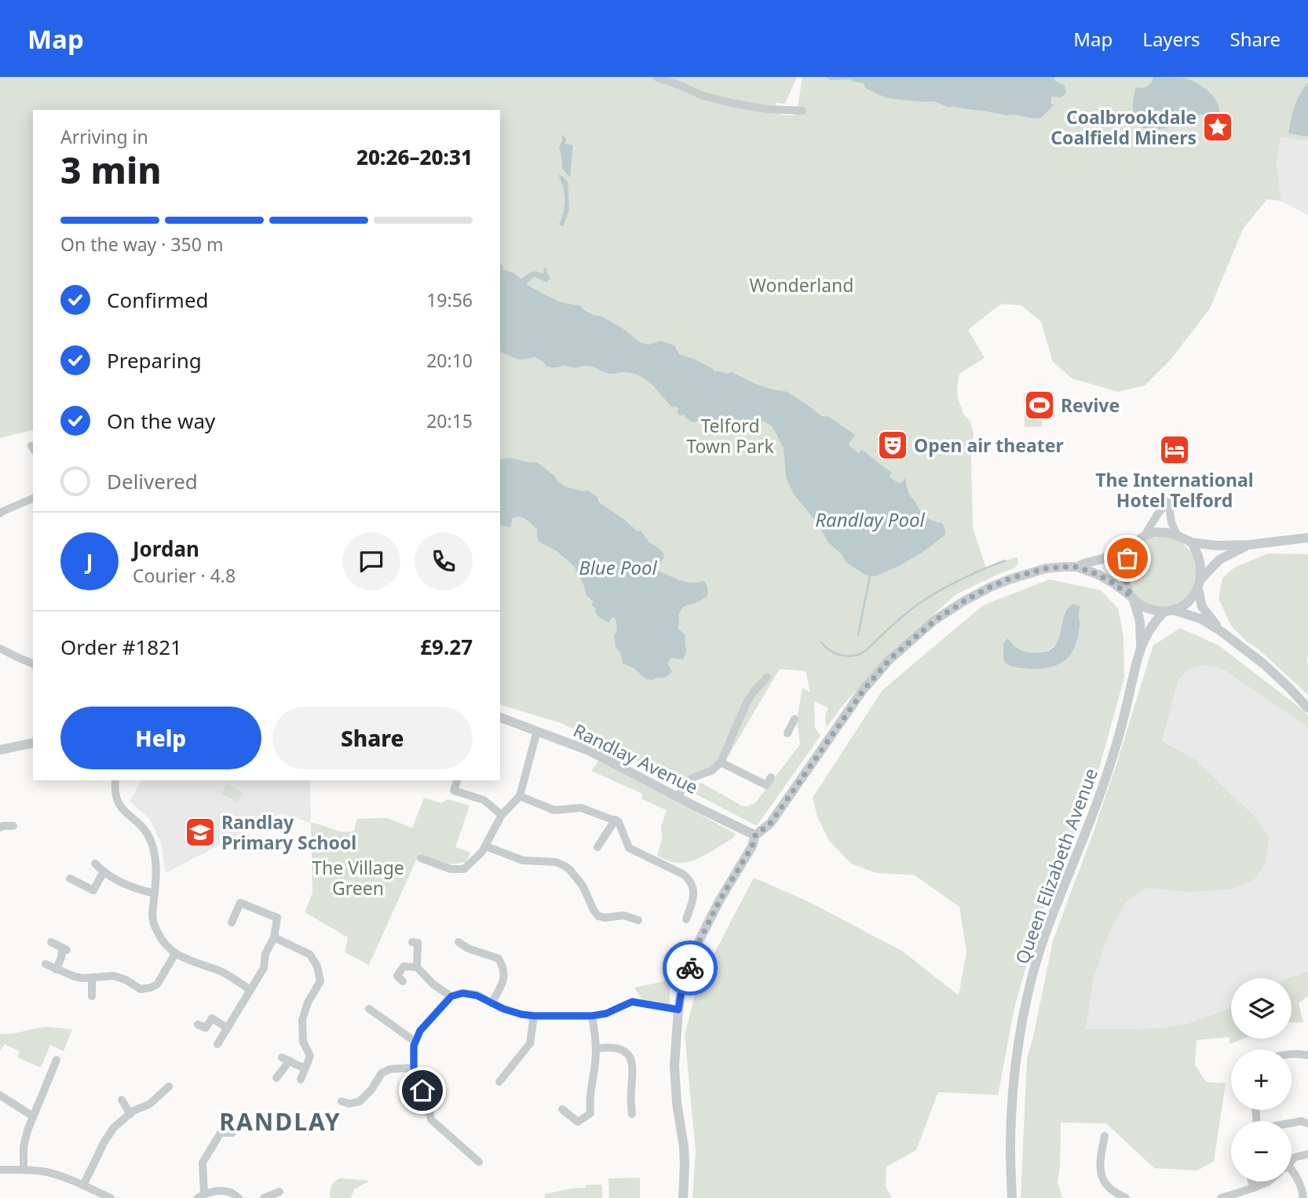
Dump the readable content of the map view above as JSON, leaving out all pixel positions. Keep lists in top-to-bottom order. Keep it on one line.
{"streets":{"street":["Randlay Avenue","Queen Elizabeth Avenue"]},"districts":["RANDLAY"],"water":["Randlay Pool","Blue Pool"],"parks":["Wonderland","Telford Town Park","The Village Green"],"places":{"place":["Coalbrookdale Coalfield Miners"],"sports":["Revive"],"theatre":["Open air theater"],"hotel":["The International Hotel Telford"],"school or university":["Randlay Primary School"]},"page":{"header":"Map","nav":["Map","Layers","Share"],"heading":["3 min","Arriving in","20:26–20:31"],"panel":["Jordan","Courier · 4.8","Order #1821","£9.27"],"bar":"On the way · 350 m","list":[["Confirmed","19:56"],["Preparing","20:10"],["On the way","20:15"],"Delivered"],"round":"J","buttons":["Help","Share"],"map_buttons":["+","−"]}}
